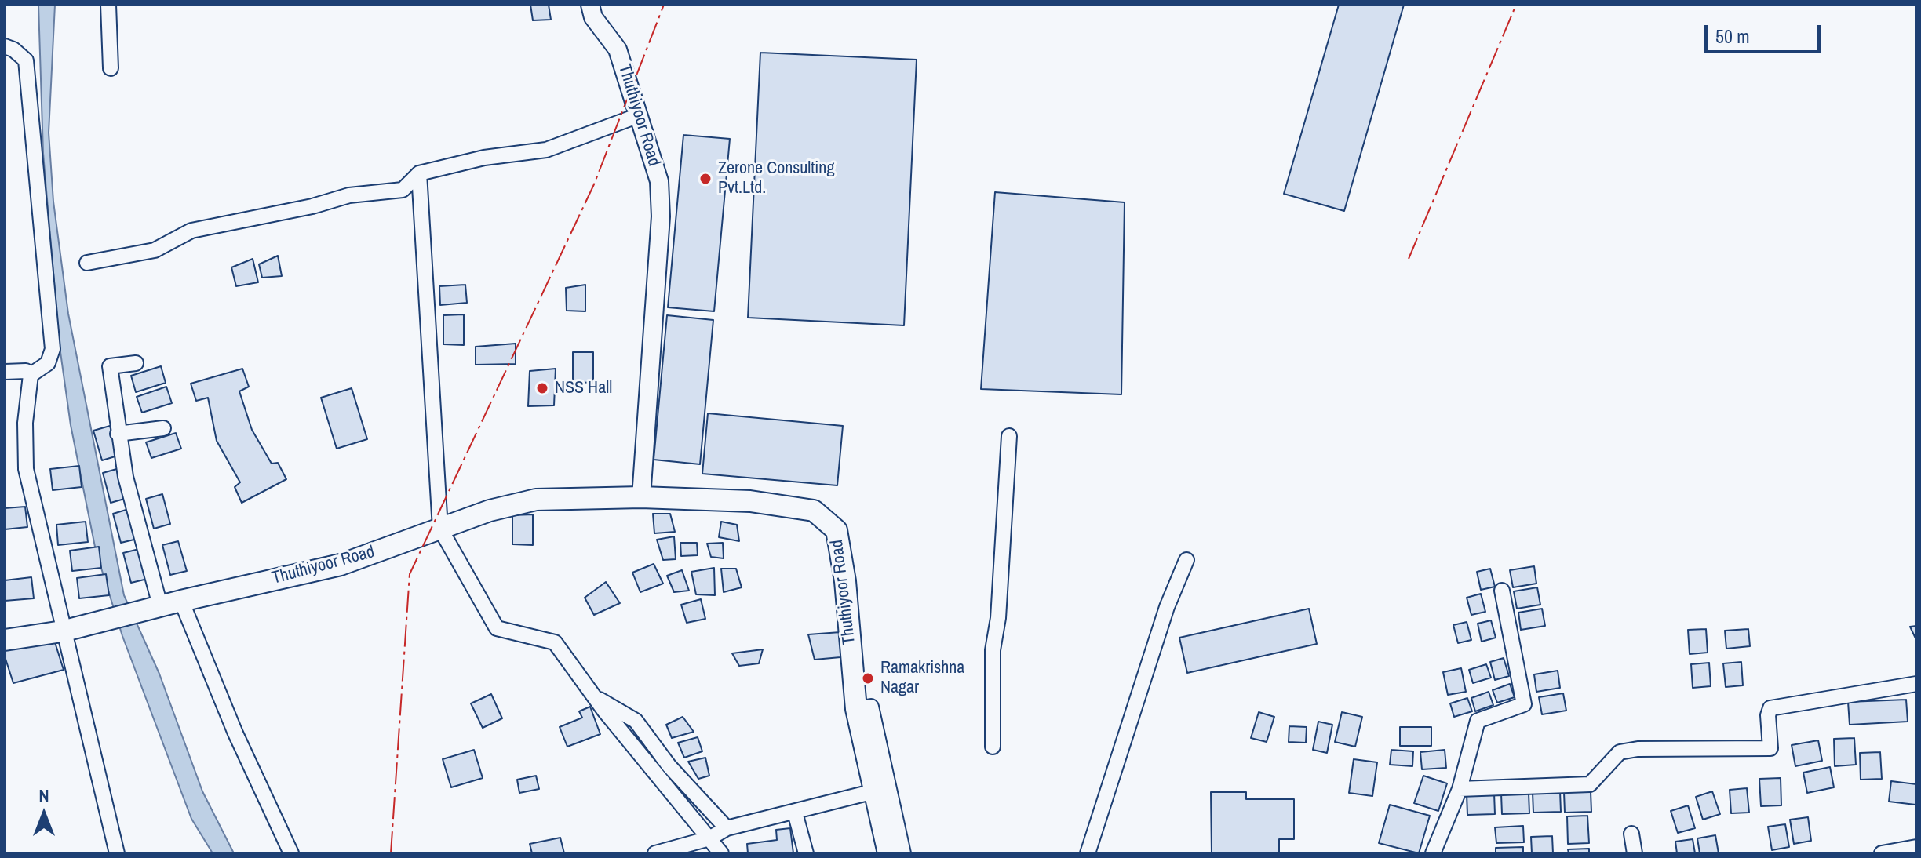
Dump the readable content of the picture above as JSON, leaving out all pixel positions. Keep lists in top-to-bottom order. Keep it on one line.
{"streets":{"main road":["Thuthiyoor Road"]},"places":["Zerone Consulting Pvt.Ltd.","NSS Hall","Ramakrishna Nagar"],"scale_bar":"50 m","north":"top"}
